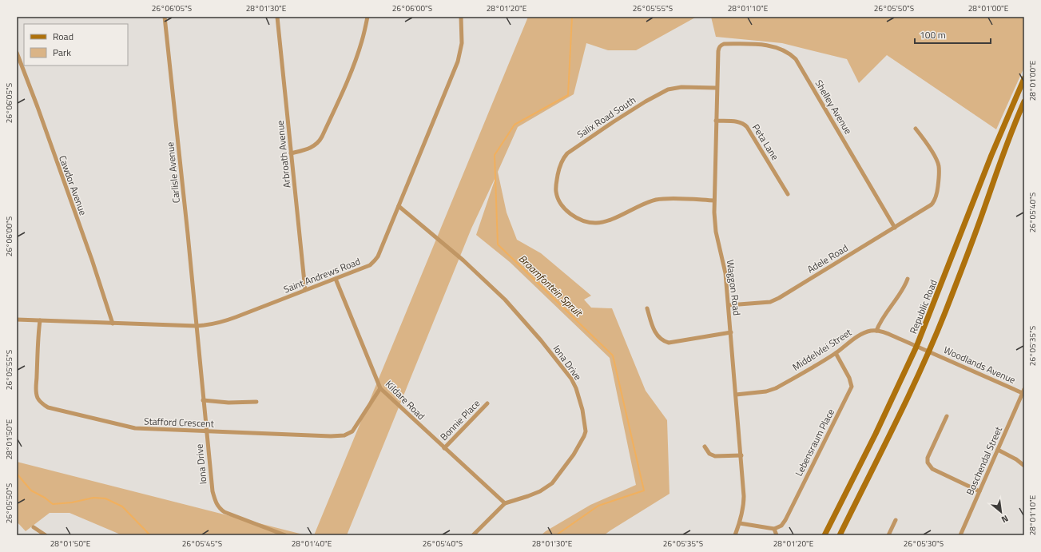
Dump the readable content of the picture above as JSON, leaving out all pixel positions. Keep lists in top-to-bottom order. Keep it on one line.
{"streets":{"main road":["Republic Road"],"street":["Shelley Avenue","Salix Road South","Peta Lane","Arbroath Avenue","Carlisle Avenue","Cawdor Avenue","Adele Road","Saint Andrews Road","Waggon Road","Middelvlei Street","Iona Drive","Woodlands Avenue","Kildare Road","Bonnie Place","Stafford Crescent","Lebensraum Place","Boschendal Street"]},"crossings":[["Shelley Avenue","Adele Road"],["Shelley Avenue","Waggon Road"],["Salix Road South","Waggon Road"],["Peta Lane","Waggon Road"],["Arbroath Avenue","Saint Andrews Road"],["Carlisle Avenue","Saint Andrews Road"],["Carlisle Avenue","Iona Drive"],["Cawdor Avenue","Saint Andrews Road"],["Adele Road","Waggon Road"],["Saint Andrews Road","Iona Drive"],["Saint Andrews Road","Kildare Road"],["Saint Andrews Road","Stafford Crescent"],["Waggon Road","Middelvlei Street"],["Republic Road","Woodlands Avenue"],["Middelvlei Street","Lebensraum Place"],["Iona Drive","Kildare Road"],["Iona Drive","Stafford Crescent"],["Woodlands Avenue","Boschendal Street"],["Kildare Road","Bonnie Place"],["Kildare Road","Stafford Crescent"]],"water":["Braamfontein Spruit"],"legend":["Road","Park"],"scale_bar":"100 m","north":"bottom right","coordinates":["26°06'05\"S","28°01'30\"E","26°06'00\"S","28°01'20\"E","26°05'55\"S","28°01'10\"E","26°05'50\"S","28°01'00\"E","26°05'40\"S","26°05'35\"S","28°01'50\"E","26°05'45\"S","28°01'40\"E","26°05'30\"S"]}
